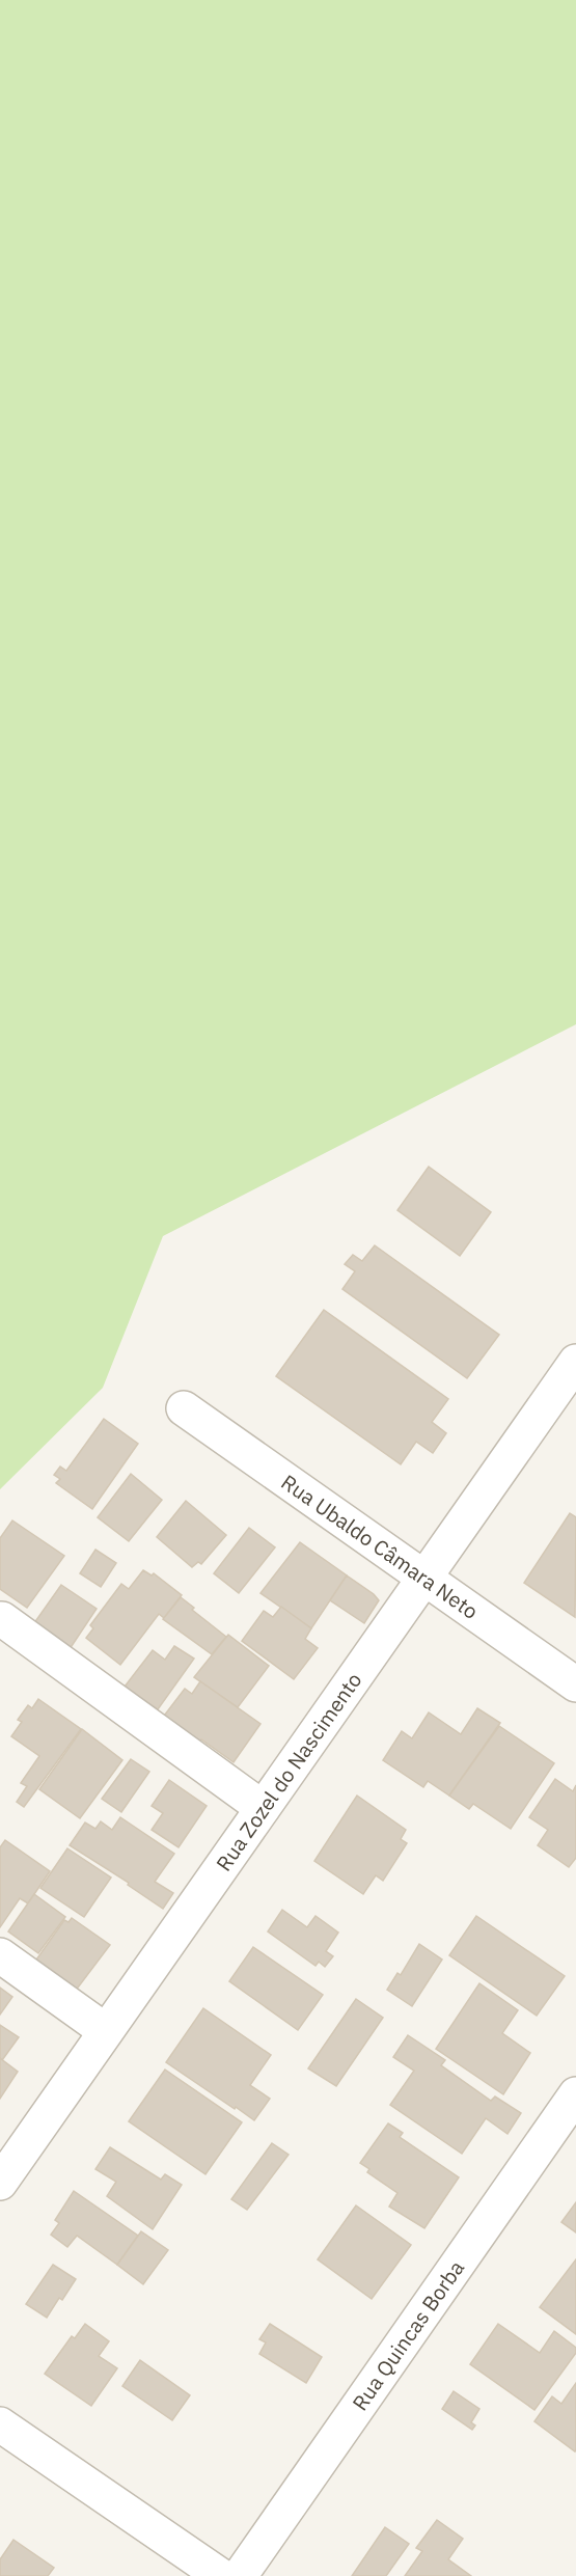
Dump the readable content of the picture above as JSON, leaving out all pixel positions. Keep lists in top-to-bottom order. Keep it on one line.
{"streets":{"street":["Rua Ubaldo Câmara Neto","Rua Zozel do Nascimento","Rua Quincas Borba"]},"crossings":[["Rua Ubaldo Câmara Neto","Rua Zozel do Nascimento"]]}
